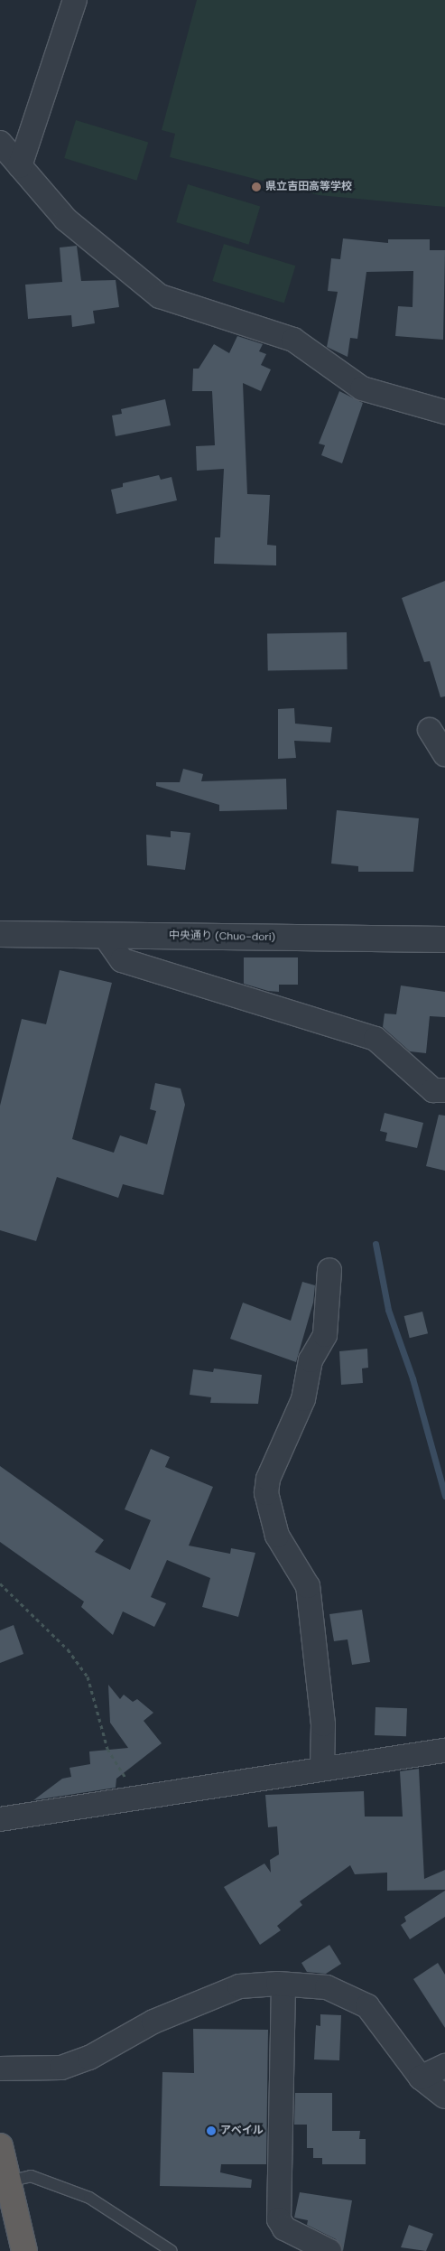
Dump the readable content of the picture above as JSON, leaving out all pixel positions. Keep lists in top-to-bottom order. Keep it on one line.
{"streets":{"street":["中央通り (Chuo-dori)"]},"places":["県立吉田高等学校","アベイル"]}
